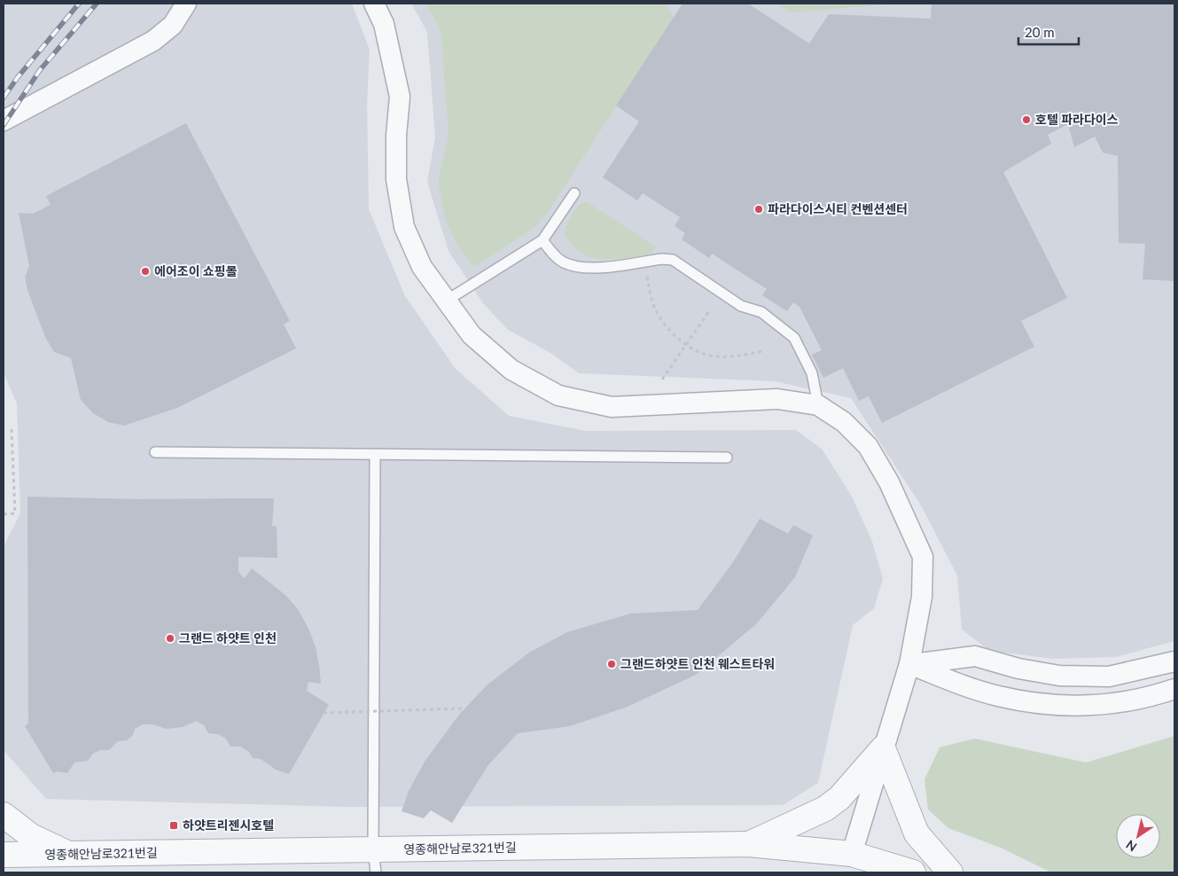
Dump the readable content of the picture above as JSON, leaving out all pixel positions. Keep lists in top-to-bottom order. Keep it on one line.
{"streets":{"street":["영종해안남로321번길"]},"places":{"other":["호텔 파라다이스","파라다이스시티 컨벤션센터","에어조이 쇼핑몰","그랜드 하얏트 인천","그랜드하얏트 인천 웨스트타워"],"transit":["하얏트리젠시호텔"]},"scale_bar":"20 m","north":"bottom left"}
